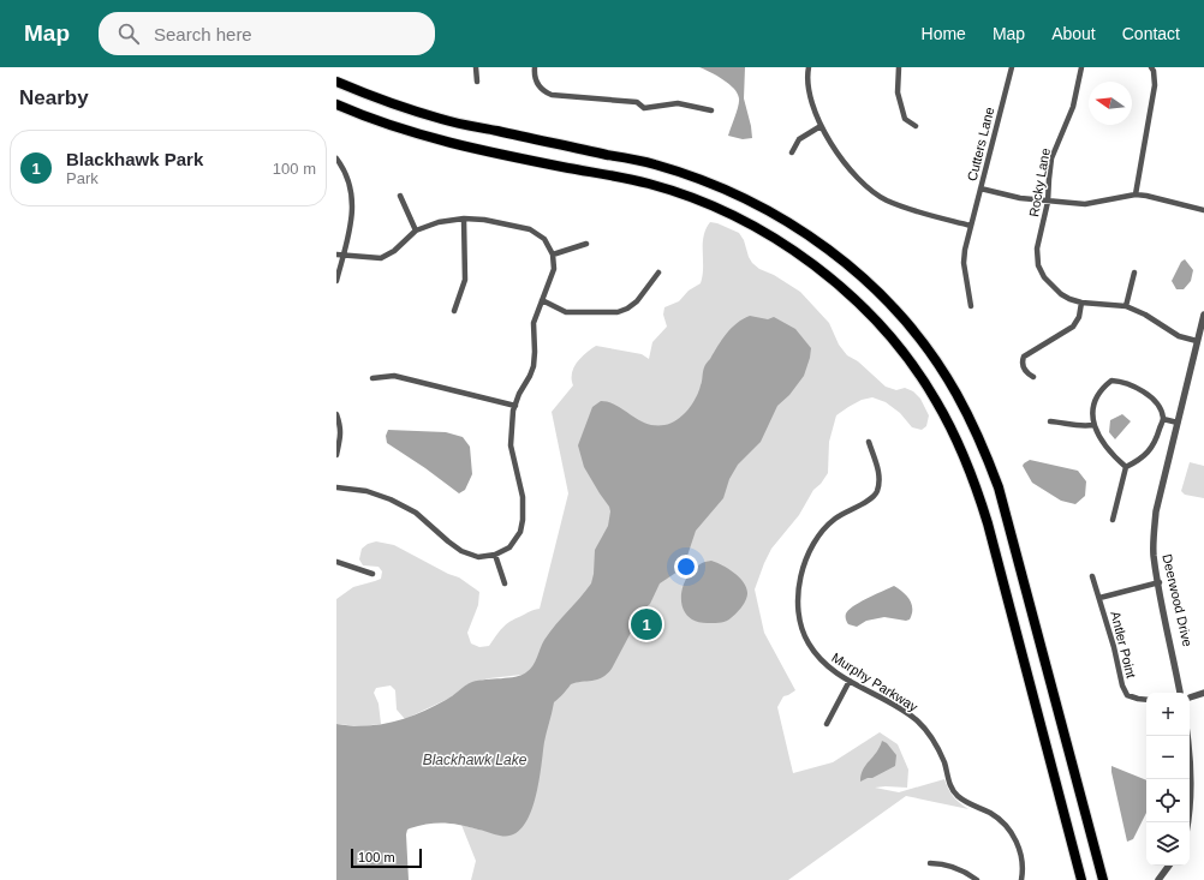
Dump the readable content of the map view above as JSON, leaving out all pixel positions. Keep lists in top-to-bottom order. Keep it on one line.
{"streets":{"street":["Cutters Lane","Rocky Lane","Deerwood Drive","Antler Point","Murphy Parkway"]},"crossings":[["Rocky Lane","Deerwood Drive"]],"water":["Blackhawk Lake"],"scale_bar":"100 m","north":"left","page":{"header":"Map","search":"Search here","nav":["Home","Map","About","Contact"],"heading":"Nearby","list":[{"mark":"1","name":"Blackhawk Park","note":"Park","value":"100 m"}],"pins":"1","map_buttons":["+","−"],"scale":"100 m"}}
